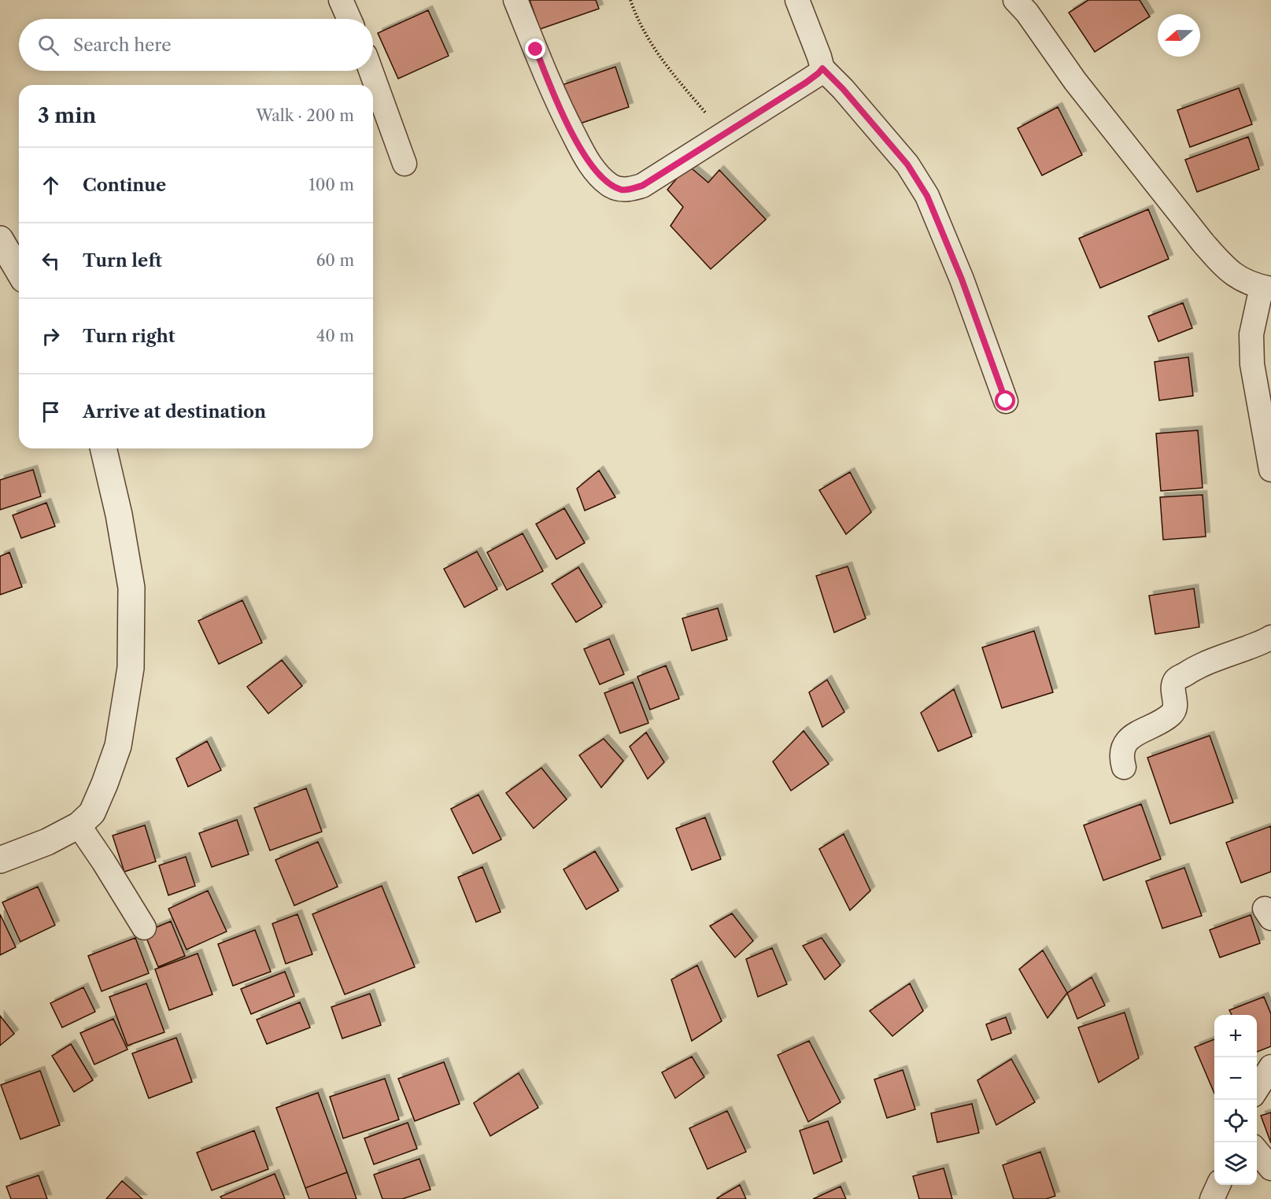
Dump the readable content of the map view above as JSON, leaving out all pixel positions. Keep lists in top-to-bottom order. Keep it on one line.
{"north":"left","page":{"search":"Search here","heading":["3 min","Walk · 200 m"],"list":[["Continue","100 m"],["Turn left","60 m"],["Turn right","40 m"],"Arrive at destination"],"map_buttons":["+","−"]}}
